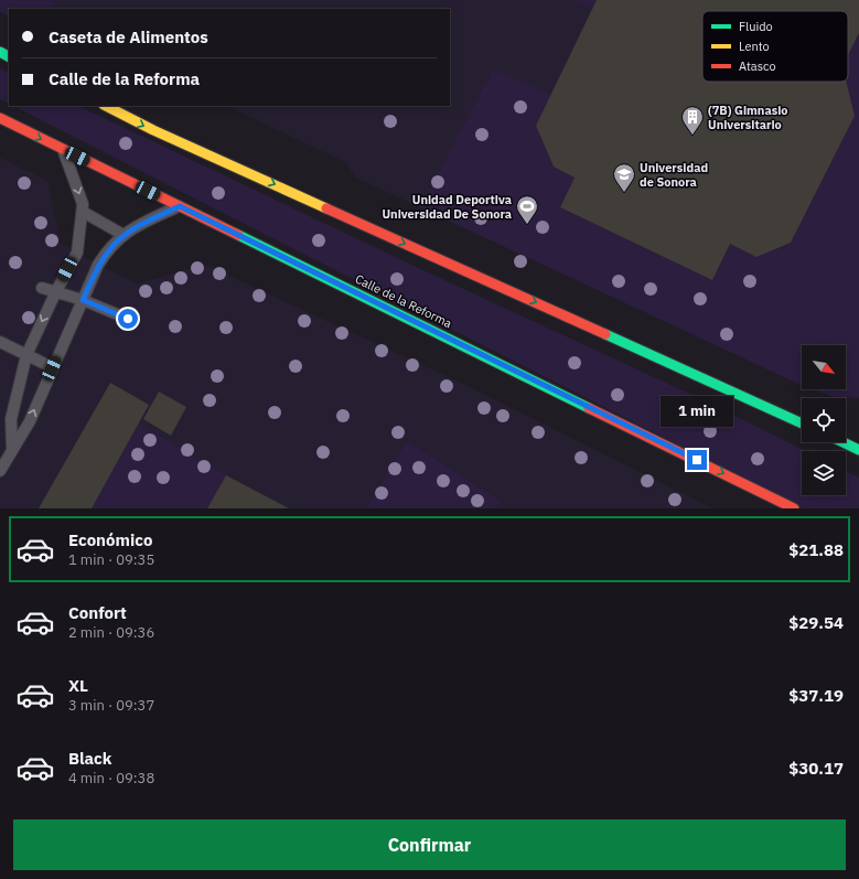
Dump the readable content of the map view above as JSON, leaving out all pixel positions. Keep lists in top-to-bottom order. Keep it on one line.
{"streets":{"main road":["Calle de la Reforma"]},"places":{"building":["(7B) Gimnasio Universitario"],"school or university":["Universidad de Sonora"],"sports":["Unidad Deportiva Universidad De Sonora"]},"legend":["Fluido","Lento","Atasco"],"north":"bottom right","page":{"banner":["Caseta de Alimentos","Calle de la Reforma"],"bubble":"1 min","list":[{"name":"Económico","note":"1 min · 09:35","value":"$21.88"},{"name":"Confort","note":"2 min · 09:36","value":"$29.54"},{"name":"XL","note":"3 min · 09:37","value":"$37.19"},{"name":"Black","note":"4 min · 09:38","value":"$30.17"}],"buttons":"Confirmar"}}
